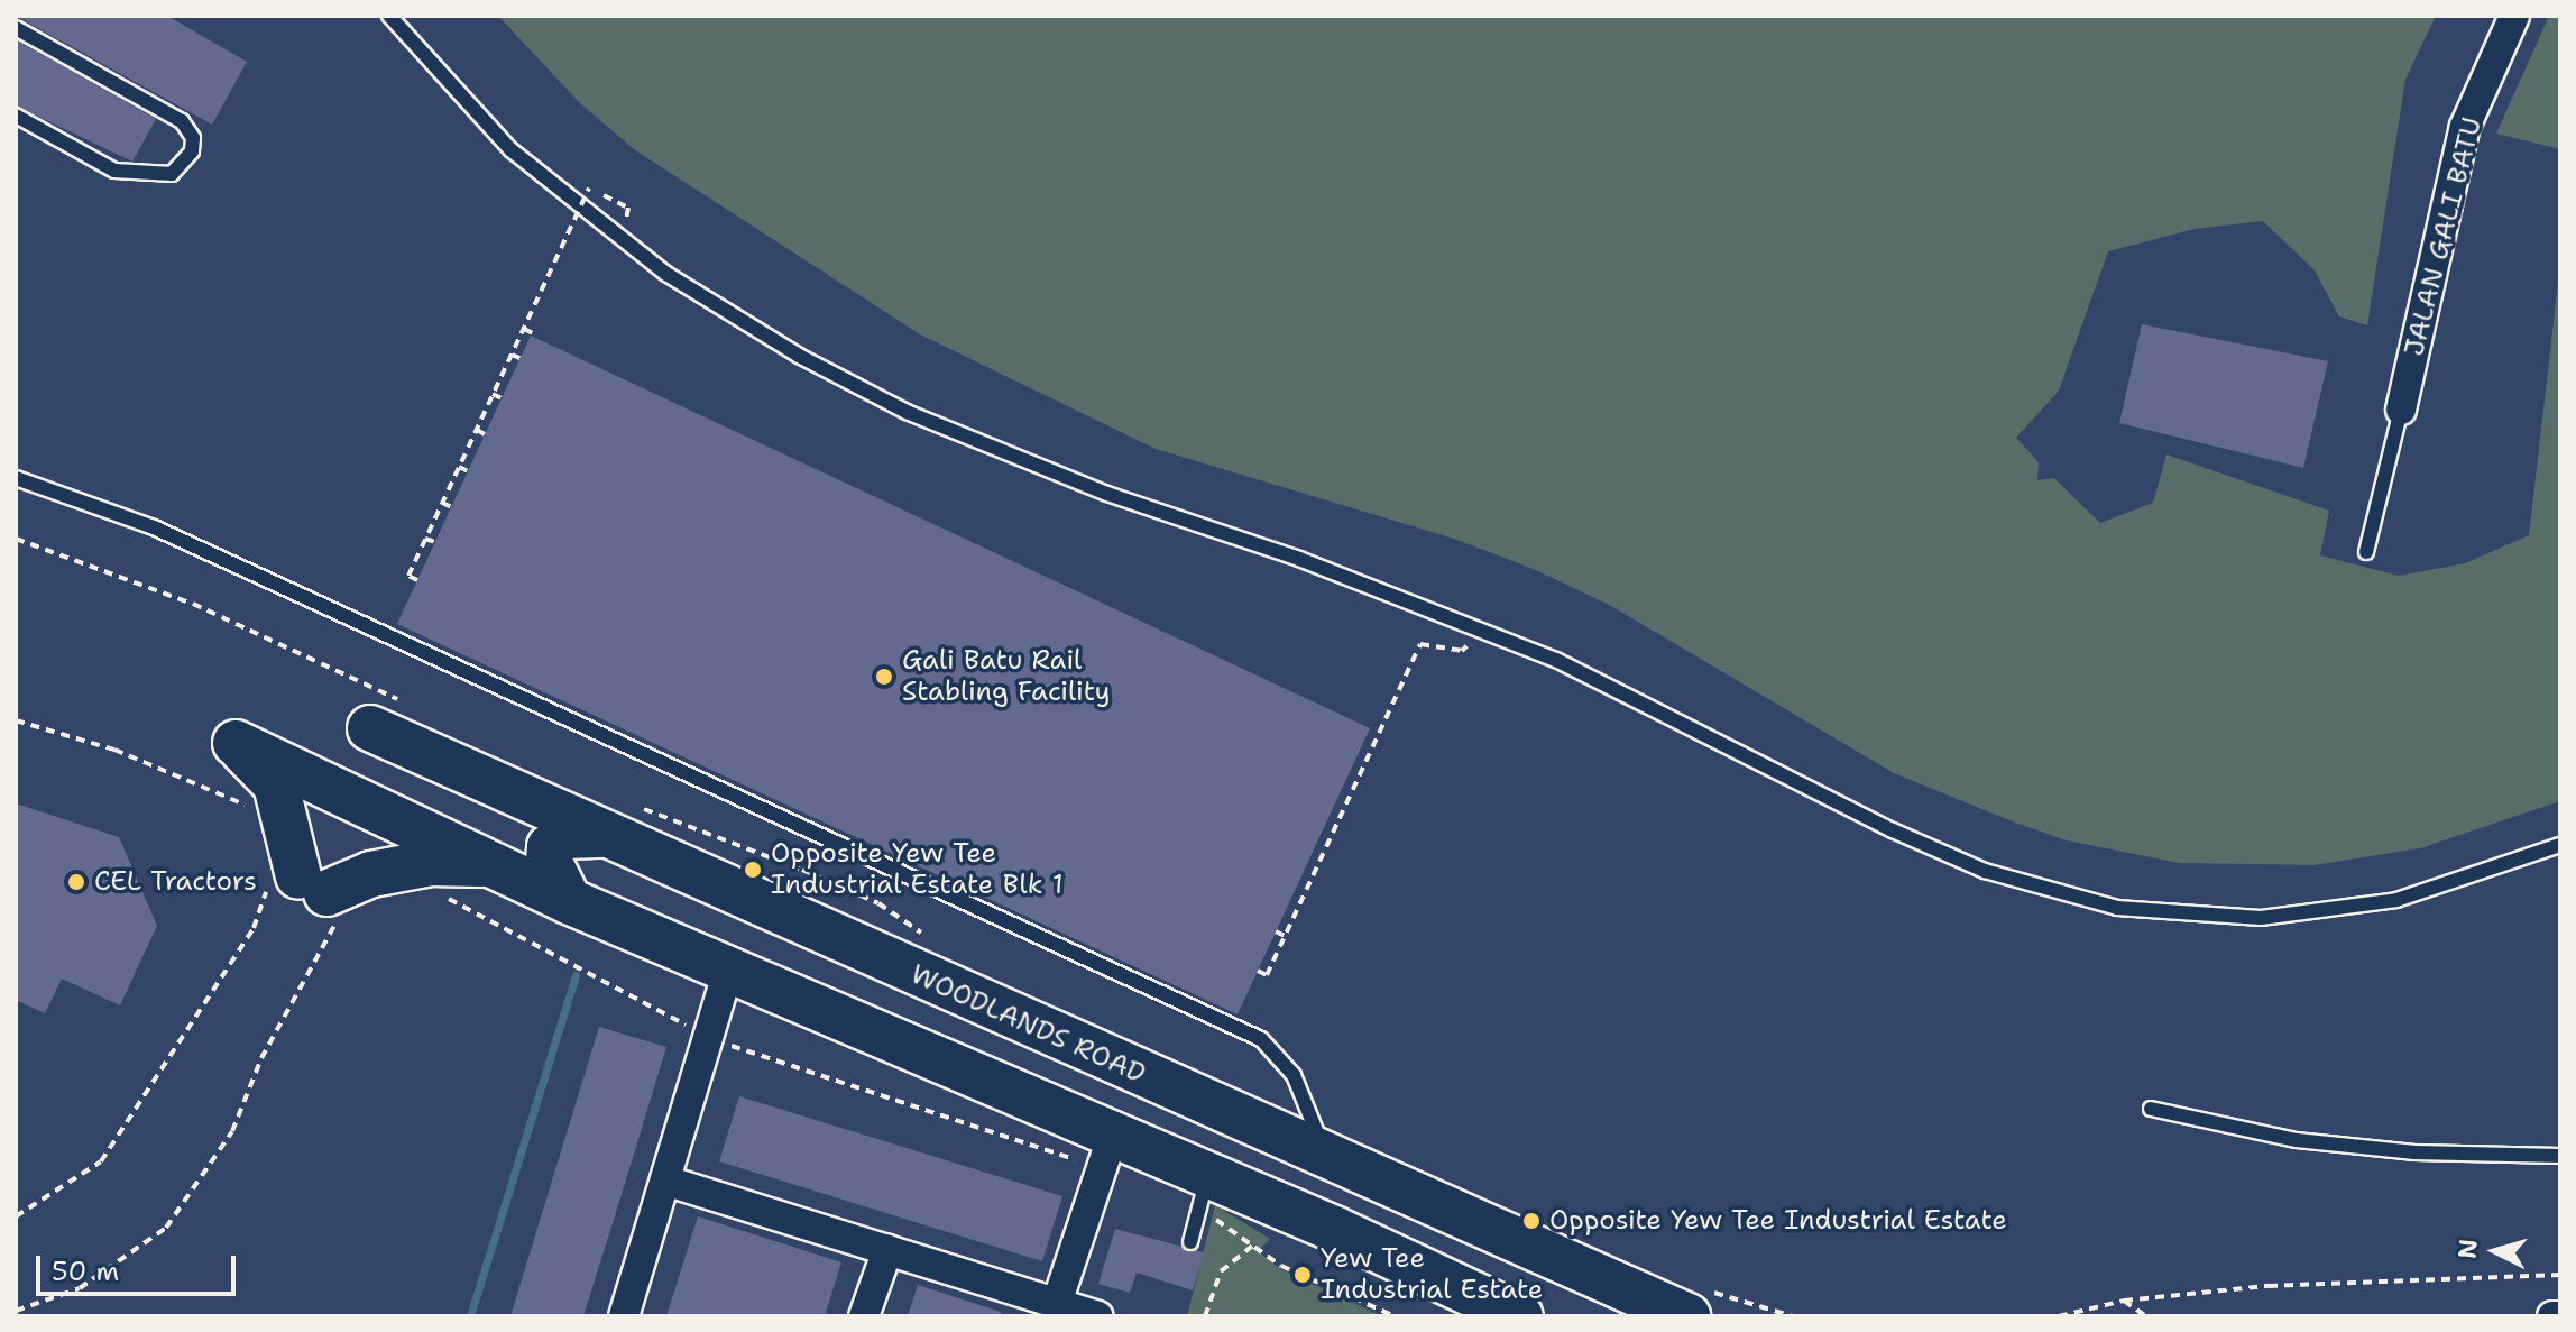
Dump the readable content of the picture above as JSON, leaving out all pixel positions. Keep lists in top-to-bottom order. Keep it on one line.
{"streets":{"main road":["WOODLANDS ROAD"],"street":["JALAN GALI BATU"]},"places":["Gali Batu Rail Stabling Facility","Opposite Yew Tee Industrial Estate Blk 1","CEL Tractors","Opposite Yew Tee Industrial Estate","Yew Tee Industrial Estate"],"scale_bar":"50 m","north":"left"}
